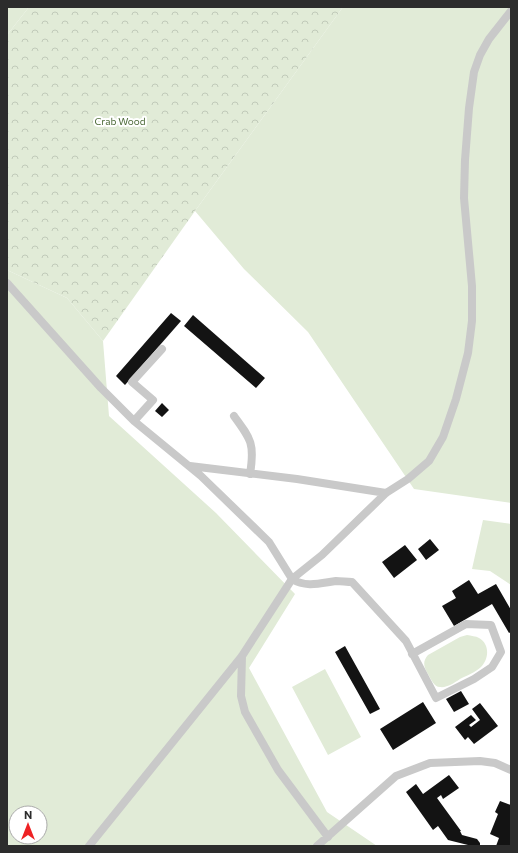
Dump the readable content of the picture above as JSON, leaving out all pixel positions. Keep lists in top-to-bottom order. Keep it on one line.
{"parks":["Crab Wood"],"north":"top"}
